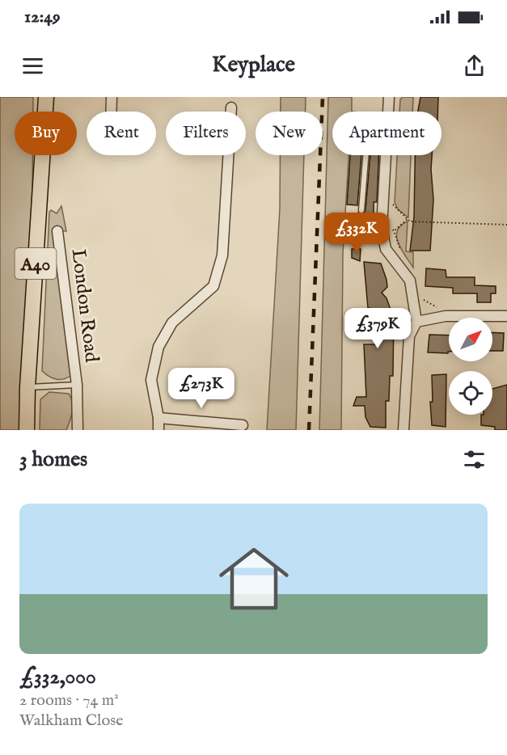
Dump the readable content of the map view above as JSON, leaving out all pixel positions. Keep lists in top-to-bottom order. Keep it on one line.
{"streets":{"main road":["A40"],"street":["London Road"]},"crossings":[["A40","London Road"]],"north":"top right","page":{"status":"12:49","header":"Keyplace","chip":["Buy","Rent","Filters","New","Apartment"],"price":["£332K","£379K","£273K"],"heading":"3 homes","list":[{"name":"£332,000","note":"2 rooms · 74 m² · Walkham Close"}]}}
